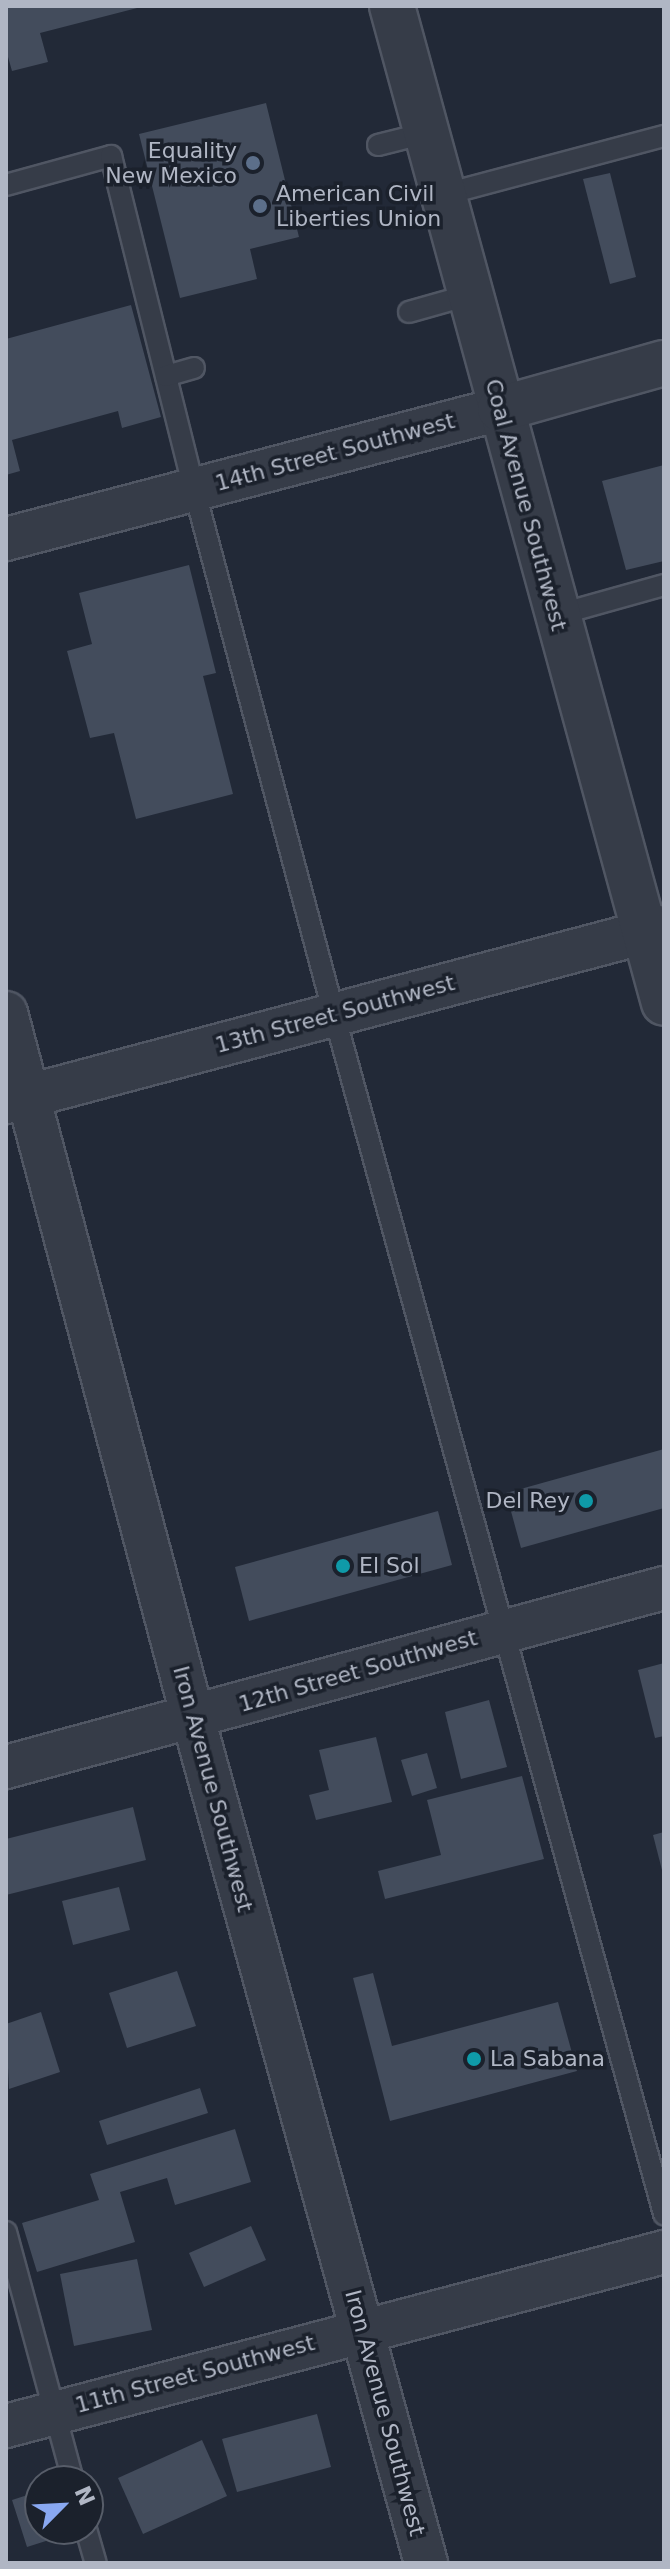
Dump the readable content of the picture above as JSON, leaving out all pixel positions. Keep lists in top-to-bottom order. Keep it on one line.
{"streets":{"street":["14th Street Southwest","Coal Avenue Southwest","13th Street Southwest","12th Street Southwest","Iron Avenue Southwest","11th Street Southwest"]},"crossings":[["14th Street Southwest","Coal Avenue Southwest"],["Coal Avenue Southwest","13th Street Southwest"],["13th Street Southwest","Iron Avenue Southwest"],["12th Street Southwest","Iron Avenue Southwest"],["Iron Avenue Southwest","11th Street Southwest"]],"places":["Equality New Mexico","American Civil Liberties Union","Del Rey","El Sol","La Sabana"],"north":"top right"}
